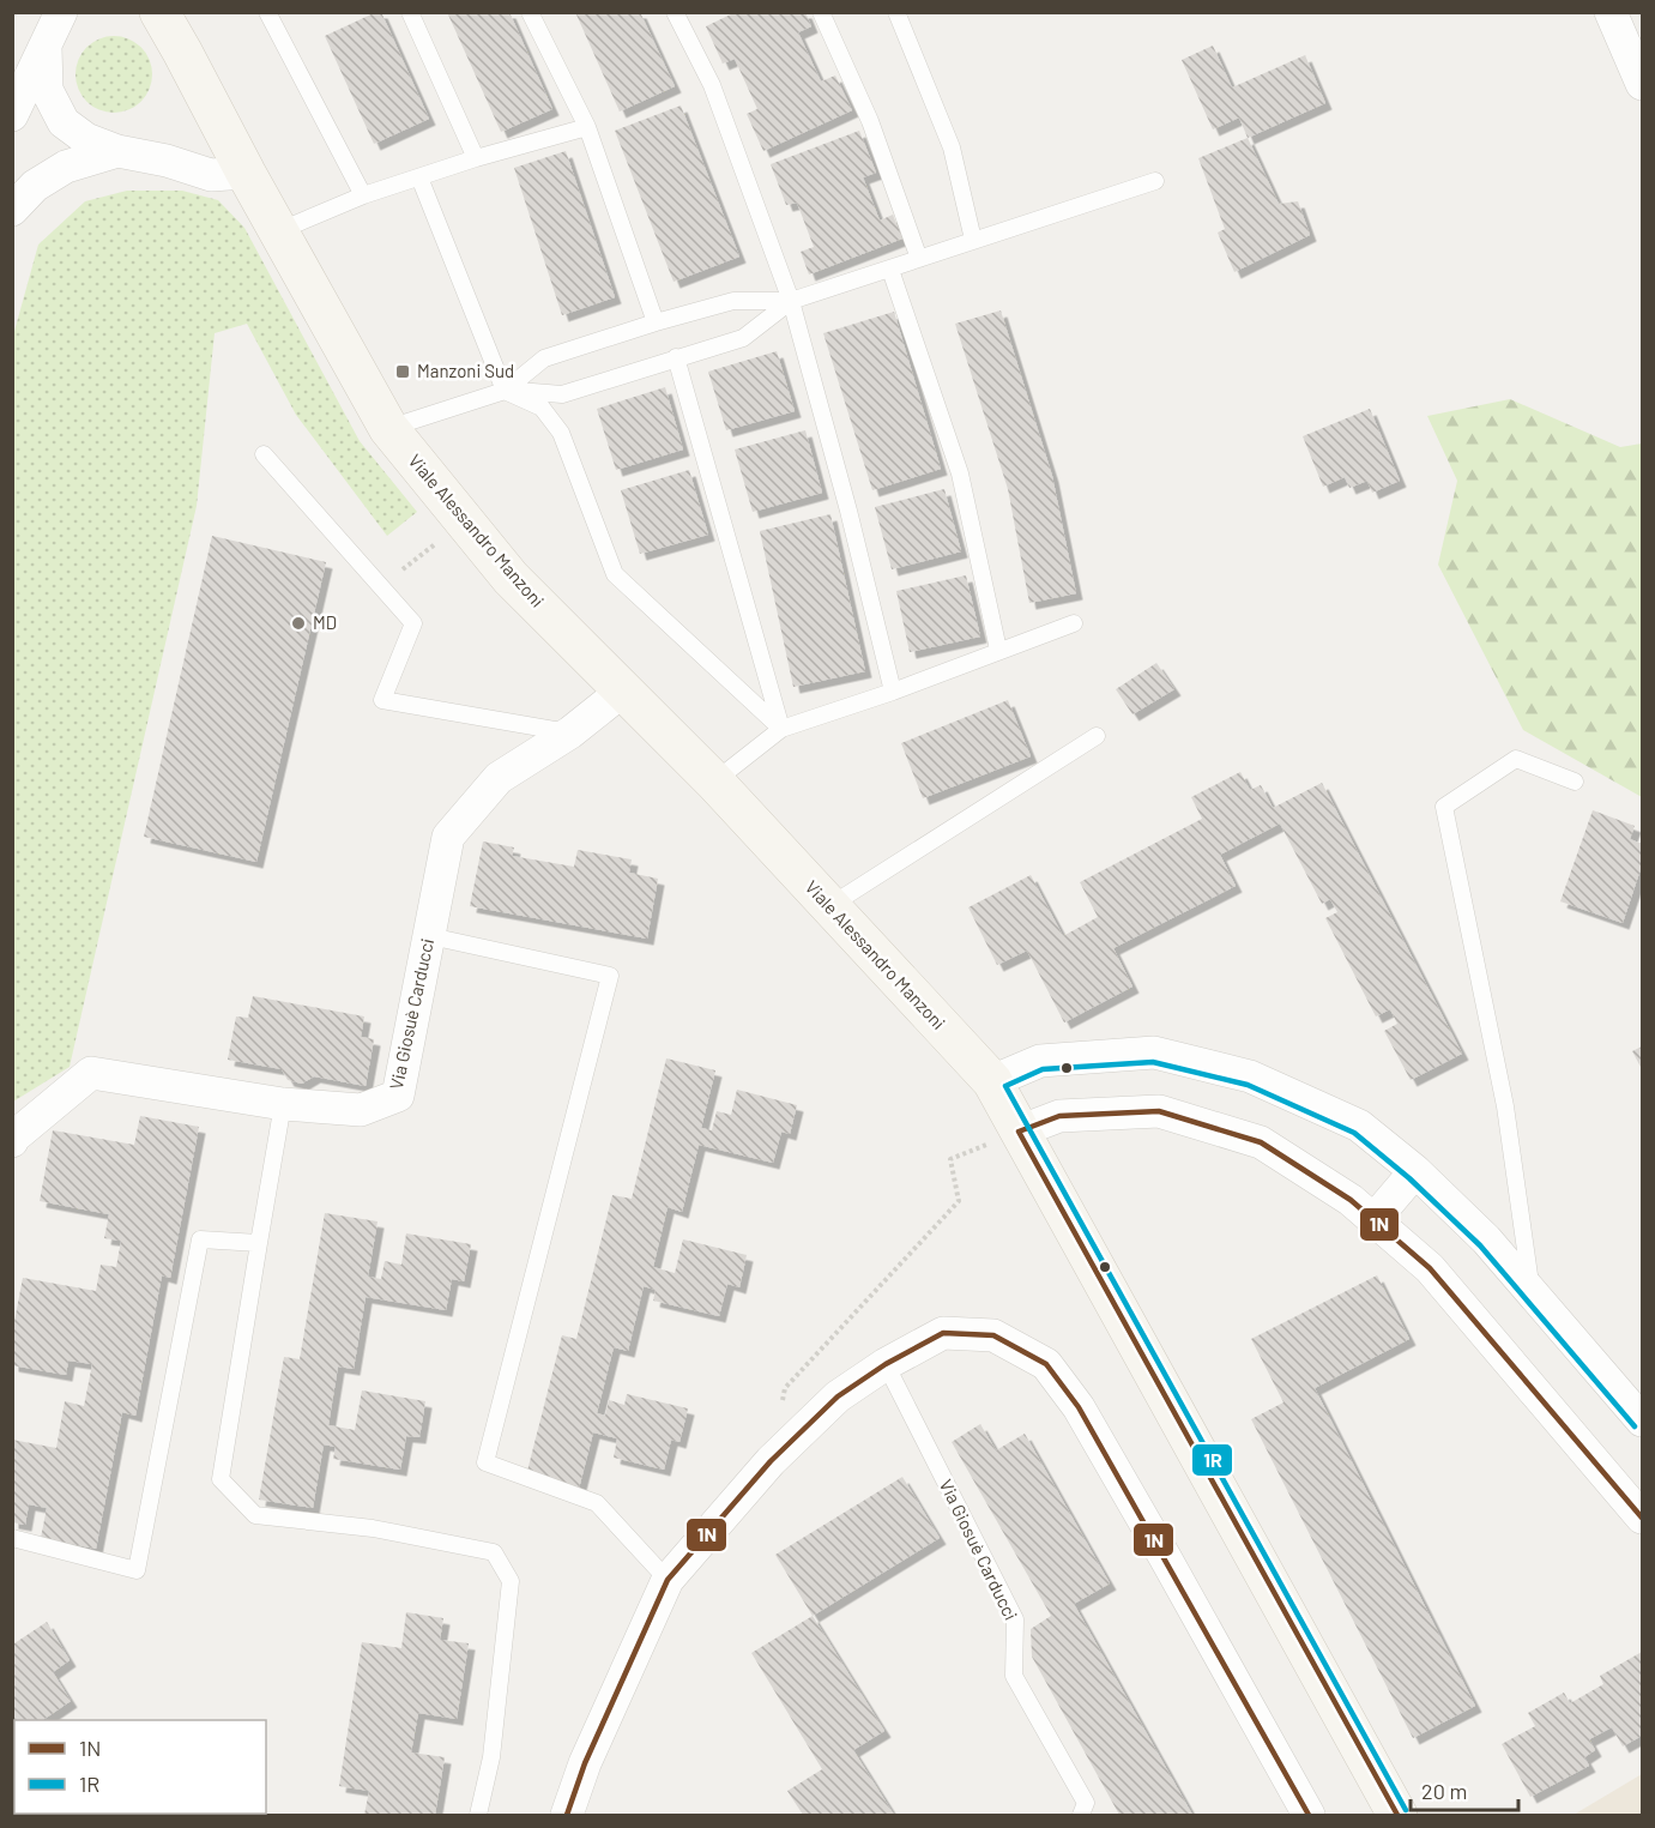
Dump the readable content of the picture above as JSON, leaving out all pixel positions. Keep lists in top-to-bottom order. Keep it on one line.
{"streets":{"street":["Viale Alessandro Manzoni","Via Giosuè Carducci"]},"crossings":[["Viale Alessandro Manzoni","Via Giosuè Carducci"]],"places":{"transit":["Manzoni Sud"],"other":["MD"]},"lines":["transit line 1R","transit line 1N"],"legend":["1N","1R"],"scale_bar":"20 m"}
